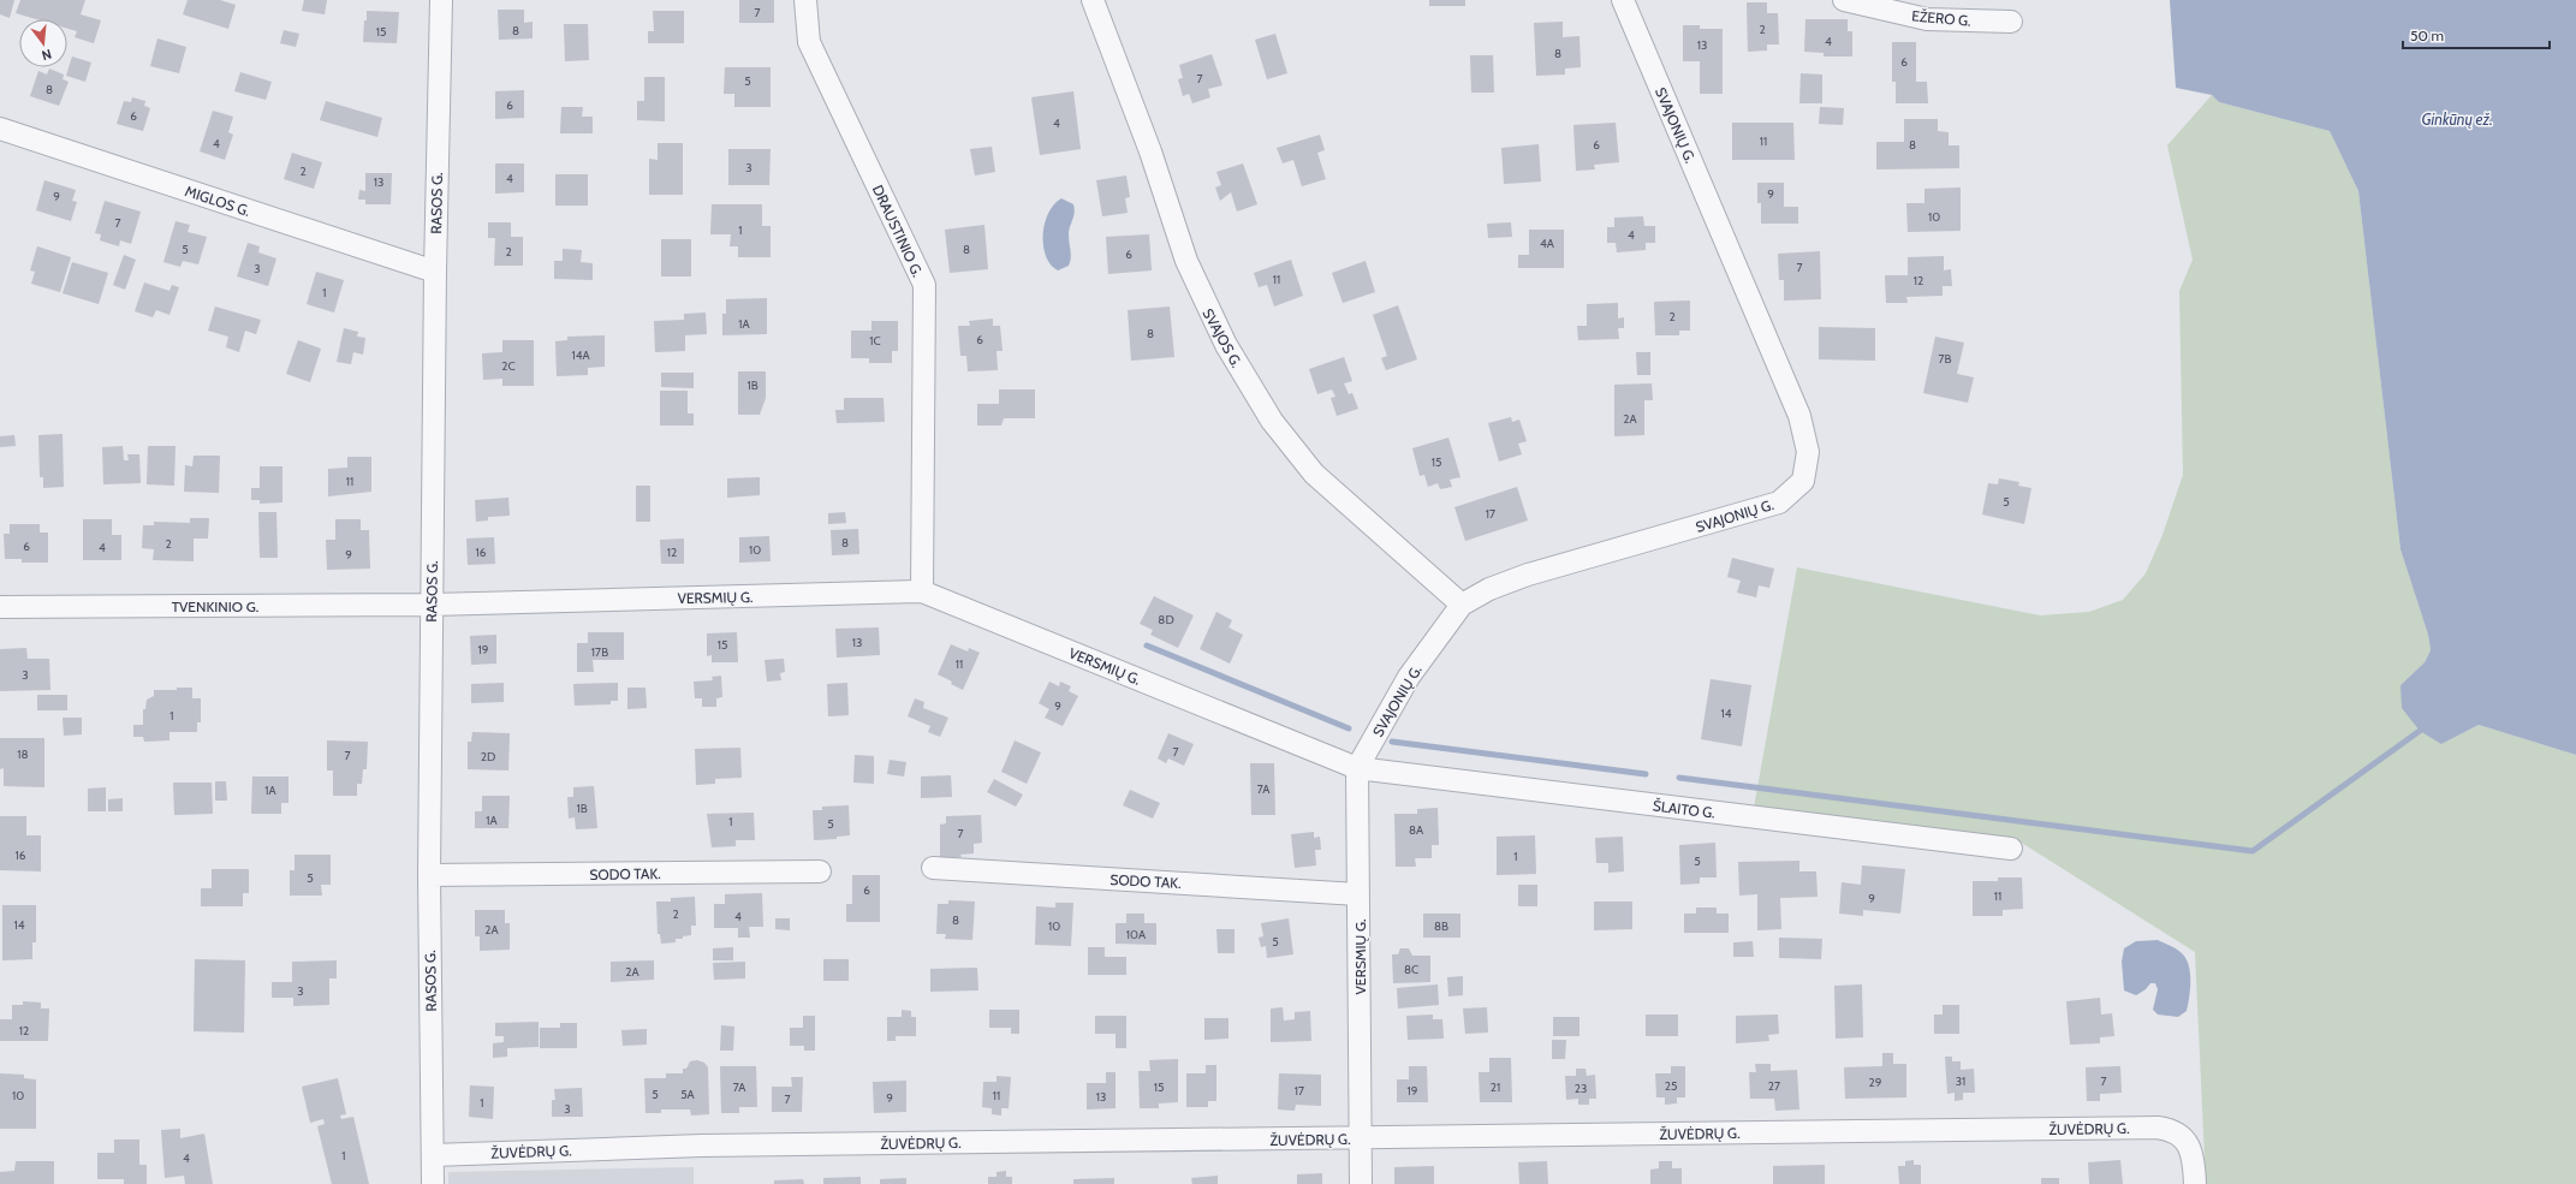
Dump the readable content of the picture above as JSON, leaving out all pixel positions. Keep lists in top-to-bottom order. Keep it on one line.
{"streets":{"street":["EŽERO G.","SVAJONIŲ G.","MIGLOS G.","RASOS G.","DRAUSTINIO G.","SVAJOS G.","VERSMIŲ G.","TVENKINIO G.","ŠLAITO G.","SODO TAK.","ŽUVĖDRŲ G."]},"crossings":[["SVAJONIŲ G.","SVAJOS G."],["SVAJONIŲ G.","VERSMIŲ G."],["SVAJONIŲ G.","ŠLAITO G."],["MIGLOS G.","RASOS G."],["RASOS G.","VERSMIŲ G."],["RASOS G.","TVENKINIO G."],["RASOS G.","SODO TAK."],["RASOS G.","ŽUVĖDRŲ G."],["DRAUSTINIO G.","VERSMIŲ G."],["VERSMIŲ G.","TVENKINIO G."],["VERSMIŲ G.","ŠLAITO G."],["VERSMIŲ G.","SODO TAK."],["VERSMIŲ G.","ŽUVĖDRŲ G."]],"water":["Ginkūnų ež."],"house_numbers":["7","2","8","15","4","13","8","6","7","5","8","6","6","4","11","4","6","8","3","2","4","13","9","9","10","7","1","4","4A","5","8","2","6","7","3","11","12","1","2","1A","8","6","1C","14A","7B","2C","1B","2A","15","11","5","17","8","2","6","4","10","16","12","9","8D","13","15","19","17B","11","3","9","14","1","7","18","7","2D","7A","1A","1B","1A","1","5","8A","7","16","1","5","5","6","11","9","2","4","8","14","10","8B","2A","10A","5","8C","2A","3","12","31","7","29","25","27","7A","15","21","23","17","19","5","5A","10","11","13","9","7","1","3","1","4"],"scale_bar":"50 m","north":"bottom"}
